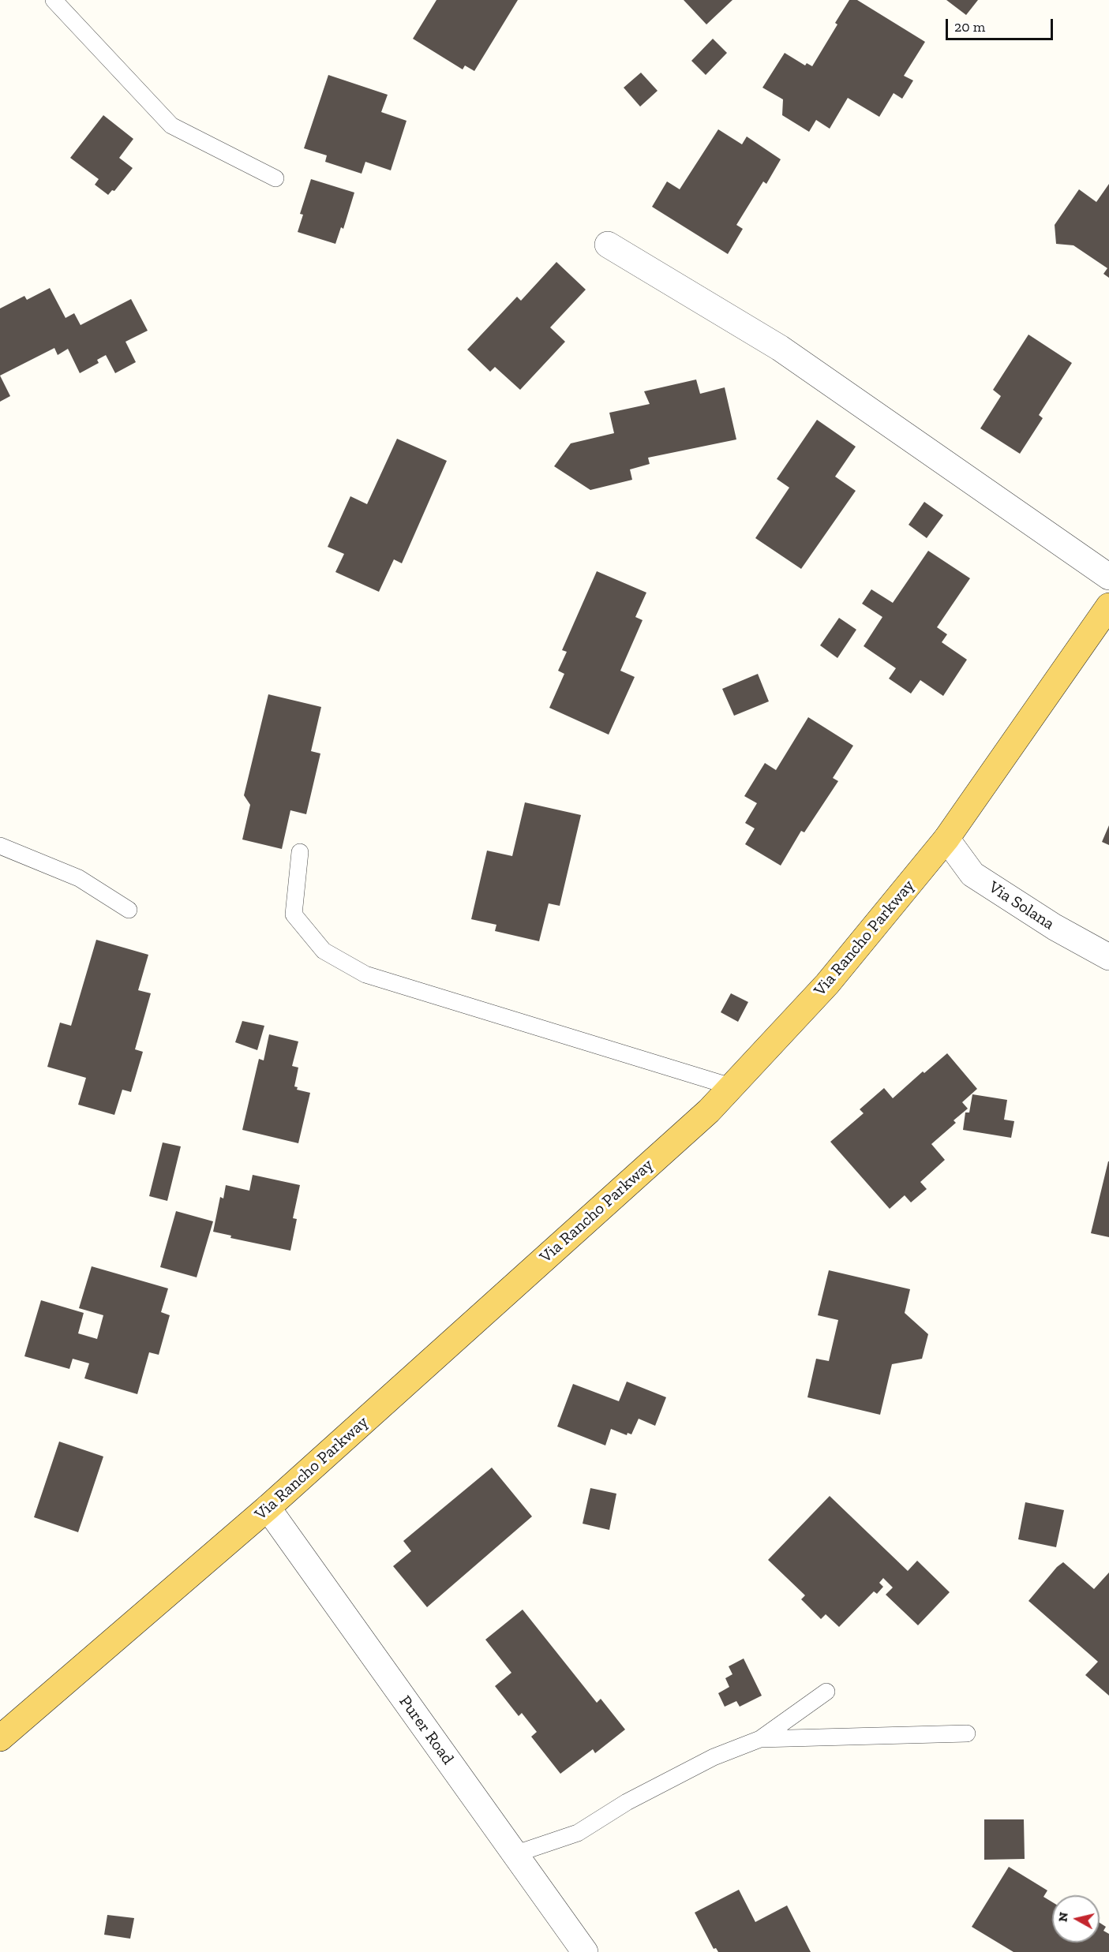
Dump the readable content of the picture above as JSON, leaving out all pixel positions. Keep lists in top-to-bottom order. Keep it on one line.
{"streets":{"main road":["Via Rancho Parkway"],"street":["Via Solana","Purer Road"]},"crossings":[["Via Solana","Via Rancho Parkway"],["Via Rancho Parkway","Purer Road"]],"scale_bar":"20 m","north":"left"}
